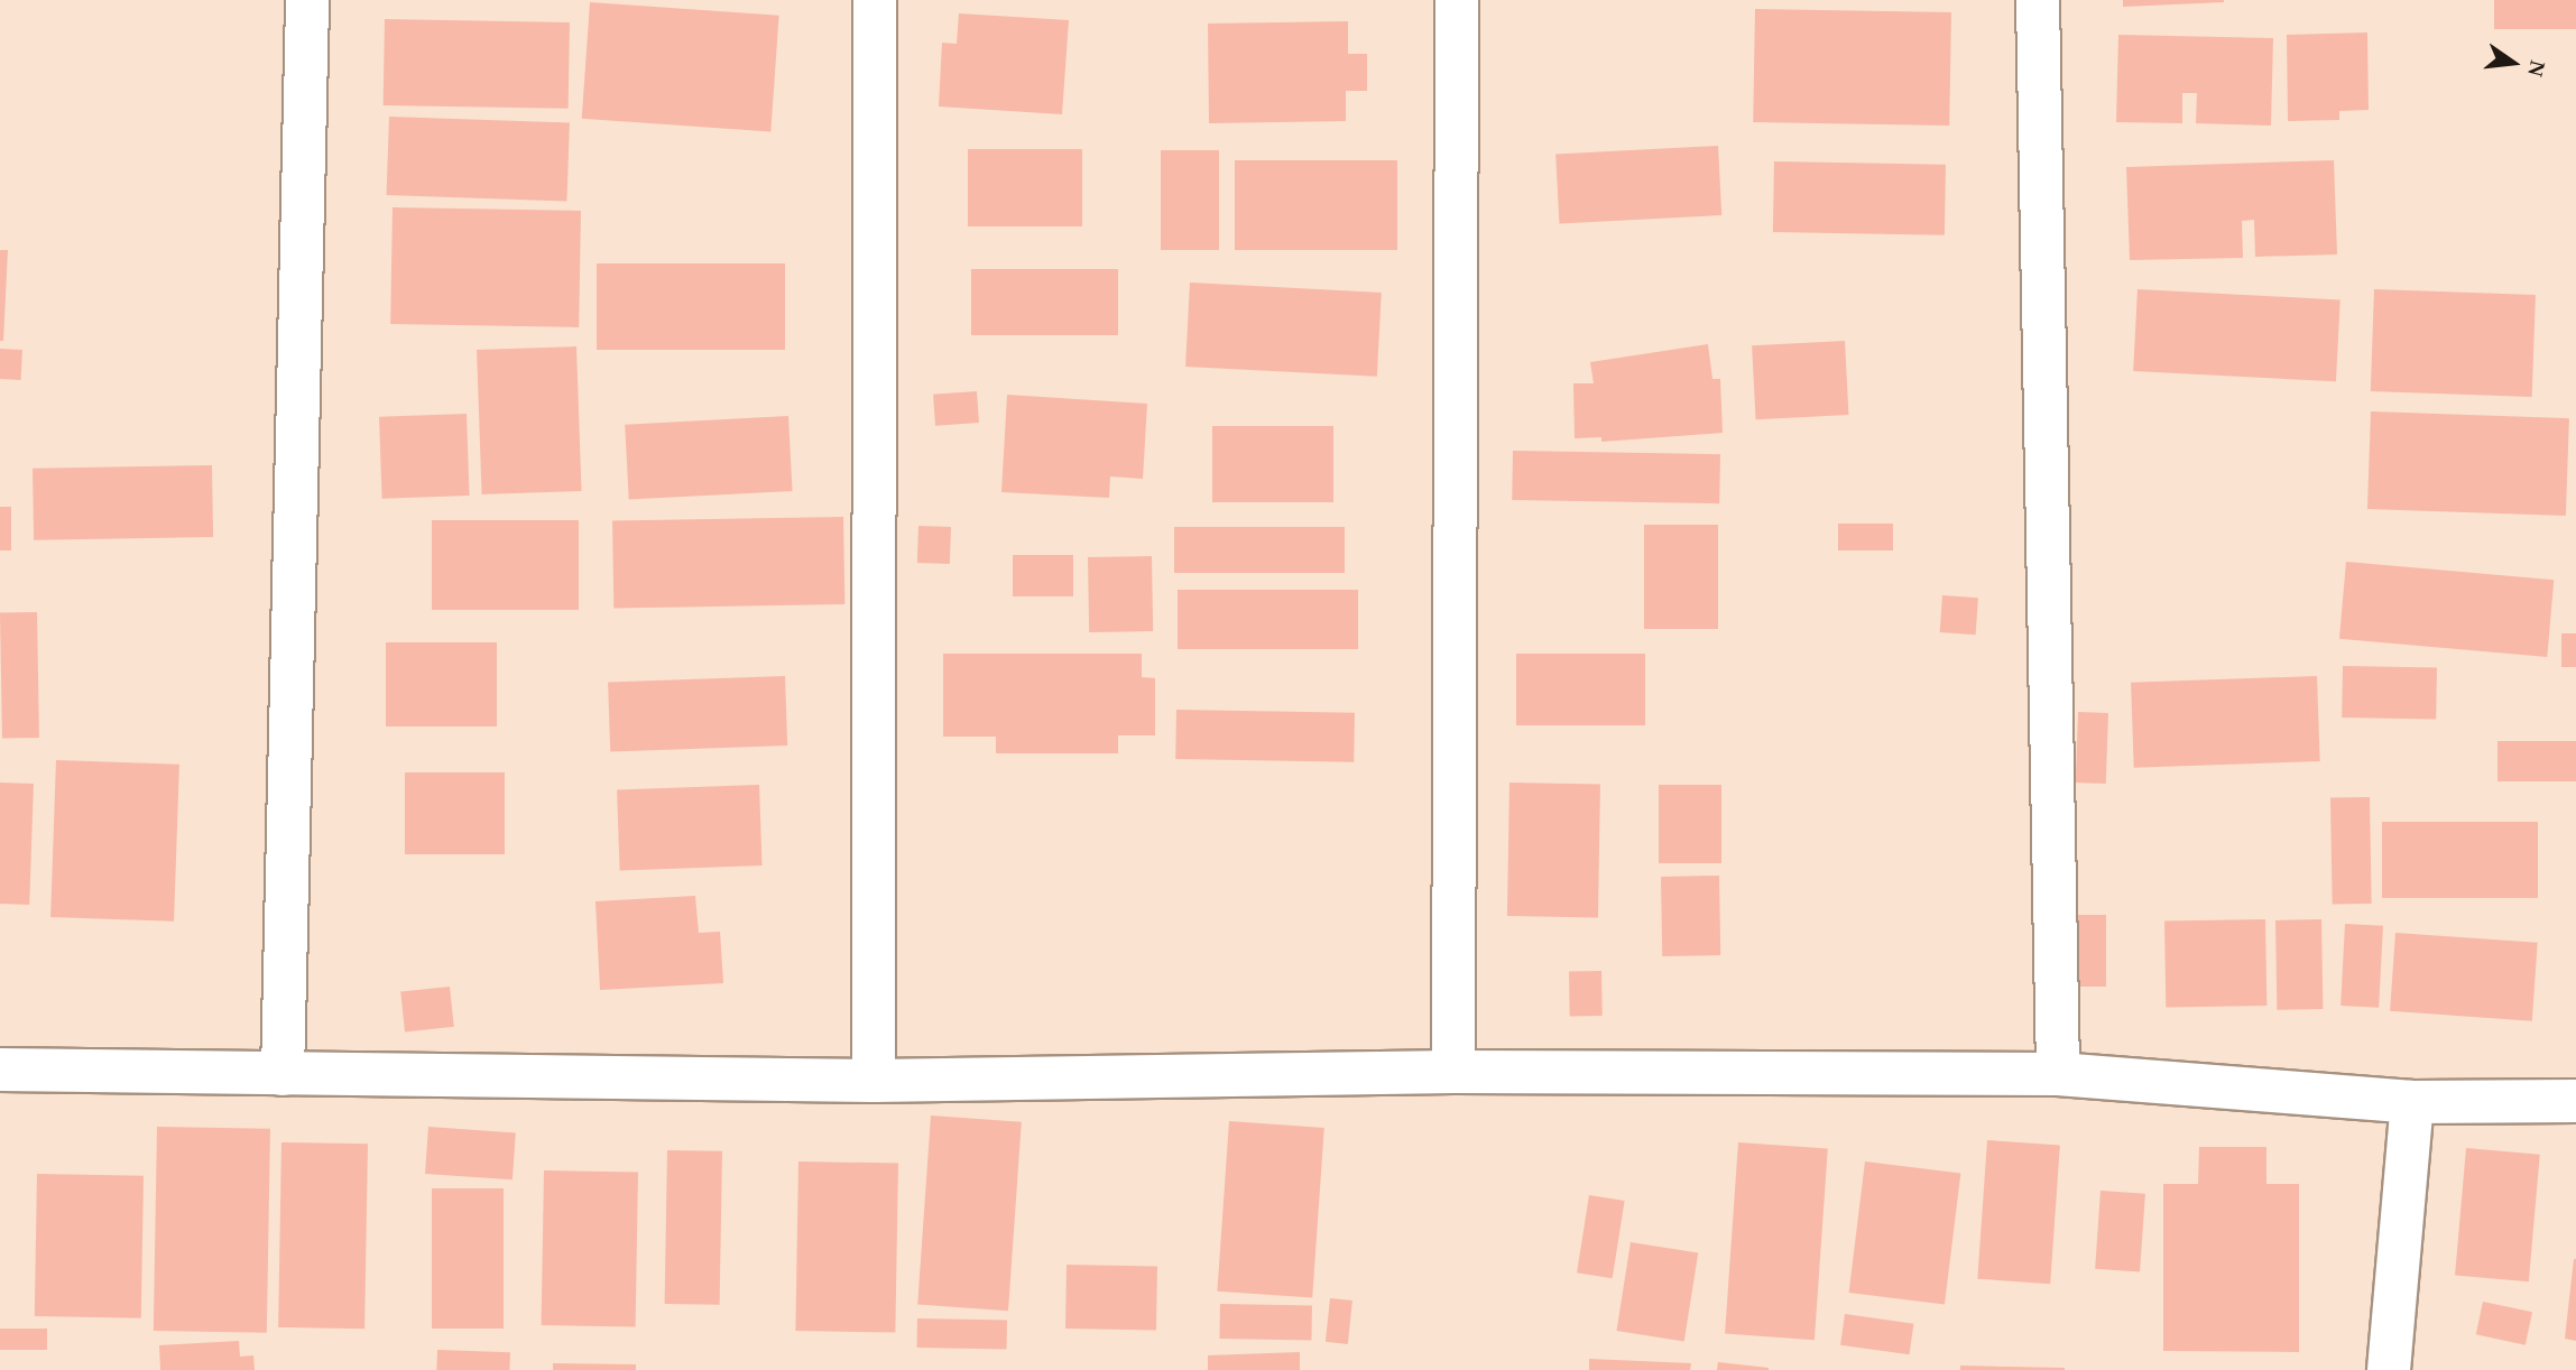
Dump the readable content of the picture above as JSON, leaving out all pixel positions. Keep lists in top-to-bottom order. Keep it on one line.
{"north":"right"}
